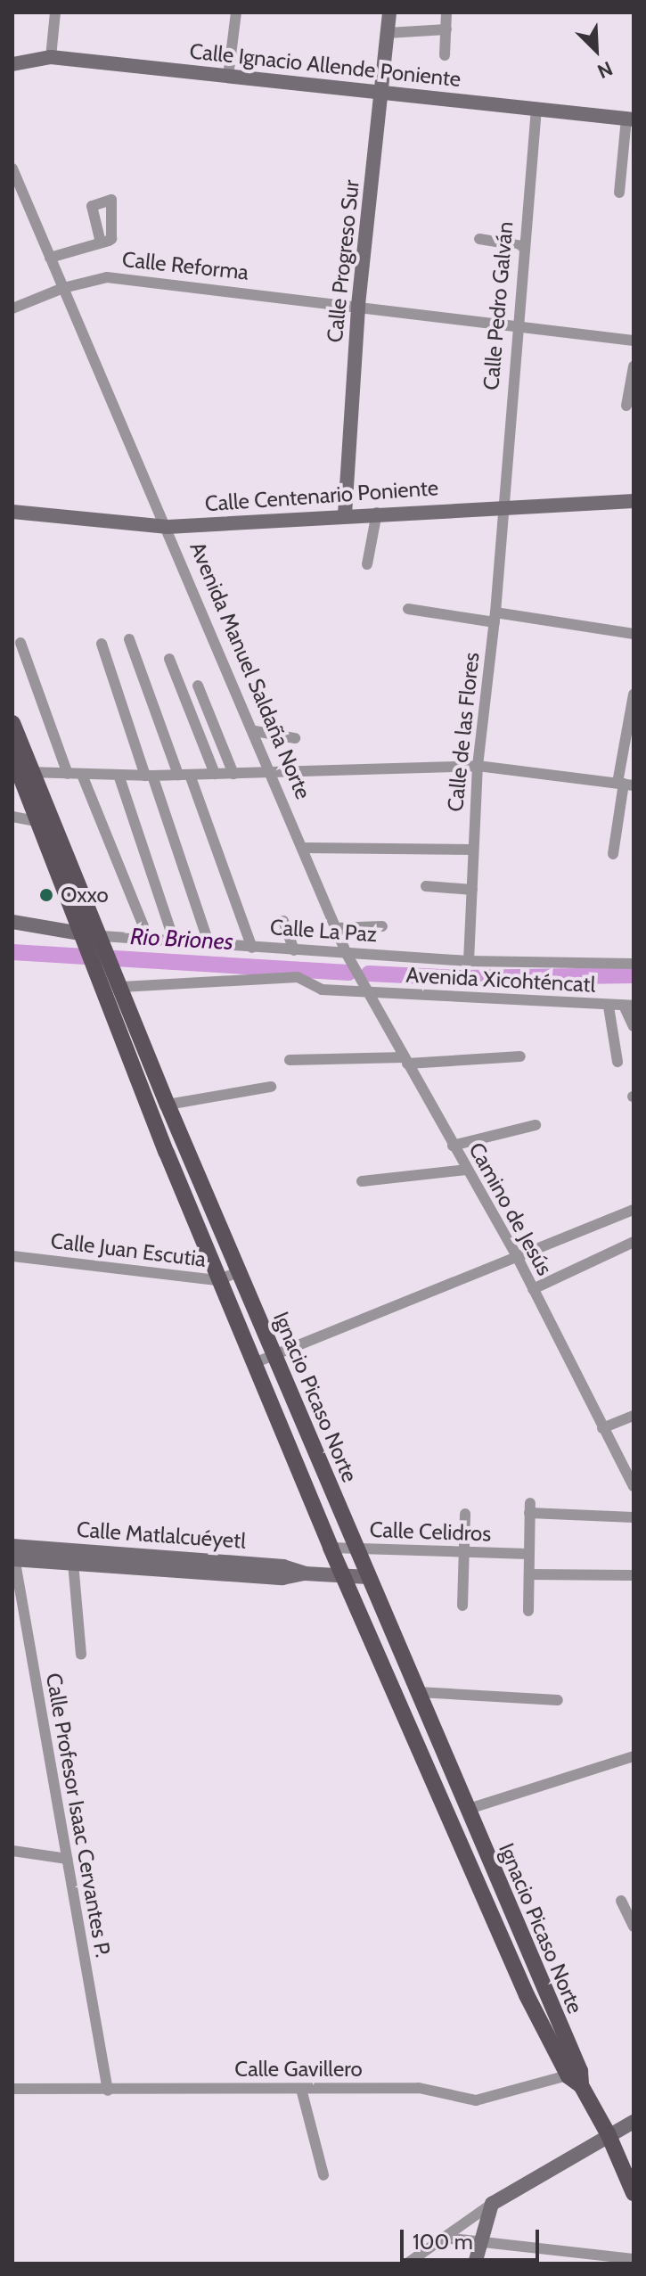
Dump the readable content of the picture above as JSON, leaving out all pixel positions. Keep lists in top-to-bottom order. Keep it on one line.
{"streets":{"main road":["Ignacio Picaso Norte"],"street":["Calle Ignacio Allende Poniente","Calle Progreso Sur","Calle Reforma","Calle Pedro Galván","Calle Centenario Poniente","Avenida Manuel Saldaña Norte","Calle de las Flores","Calle La Paz","Avenida Xicohténcatl","Camino de Jesús","Calle Juan Escutia","Calle Celidros","Calle Matlalcuéyetl","Calle Profesor Isaac Cervantes P.","Calle Gavillero"]},"crossings":[["Calle Ignacio Allende Poniente","Calle Progreso Sur"],["Calle Ignacio Allende Poniente","Calle Pedro Galván"],["Calle Progreso Sur","Calle Reforma"],["Calle Progreso Sur","Calle Centenario Poniente"],["Calle Reforma","Calle Pedro Galván"],["Calle Reforma","Avenida Manuel Saldaña Norte"],["Calle Pedro Galván","Calle Centenario Poniente"],["Calle Pedro Galván","Calle de las Flores"],["Calle Centenario Poniente","Avenida Manuel Saldaña Norte"],["Calle Centenario Poniente","Calle de las Flores"],["Avenida Manuel Saldaña Norte","Calle La Paz"],["Avenida Manuel Saldaña Norte","Camino de Jesús"],["Calle de las Flores","Calle La Paz"],["Calle La Paz","Camino de Jesús"],["Calle La Paz","Ignacio Picaso Norte"],["Avenida Xicohténcatl","Camino de Jesús"],["Avenida Xicohténcatl","Ignacio Picaso Norte"],["Calle Juan Escutia","Ignacio Picaso Norte"],["Ignacio Picaso Norte","Calle Celidros"],["Ignacio Picaso Norte","Calle Matlalcuéyetl"],["Ignacio Picaso Norte","Calle Gavillero"],["Calle Matlalcuéyetl","Calle Profesor Isaac Cervantes P."],["Calle Profesor Isaac Cervantes P.","Calle Gavillero"]],"water":["Rio Briones"],"places":["Oxxo"],"scale_bar":"100 m","north":"bottom right"}
